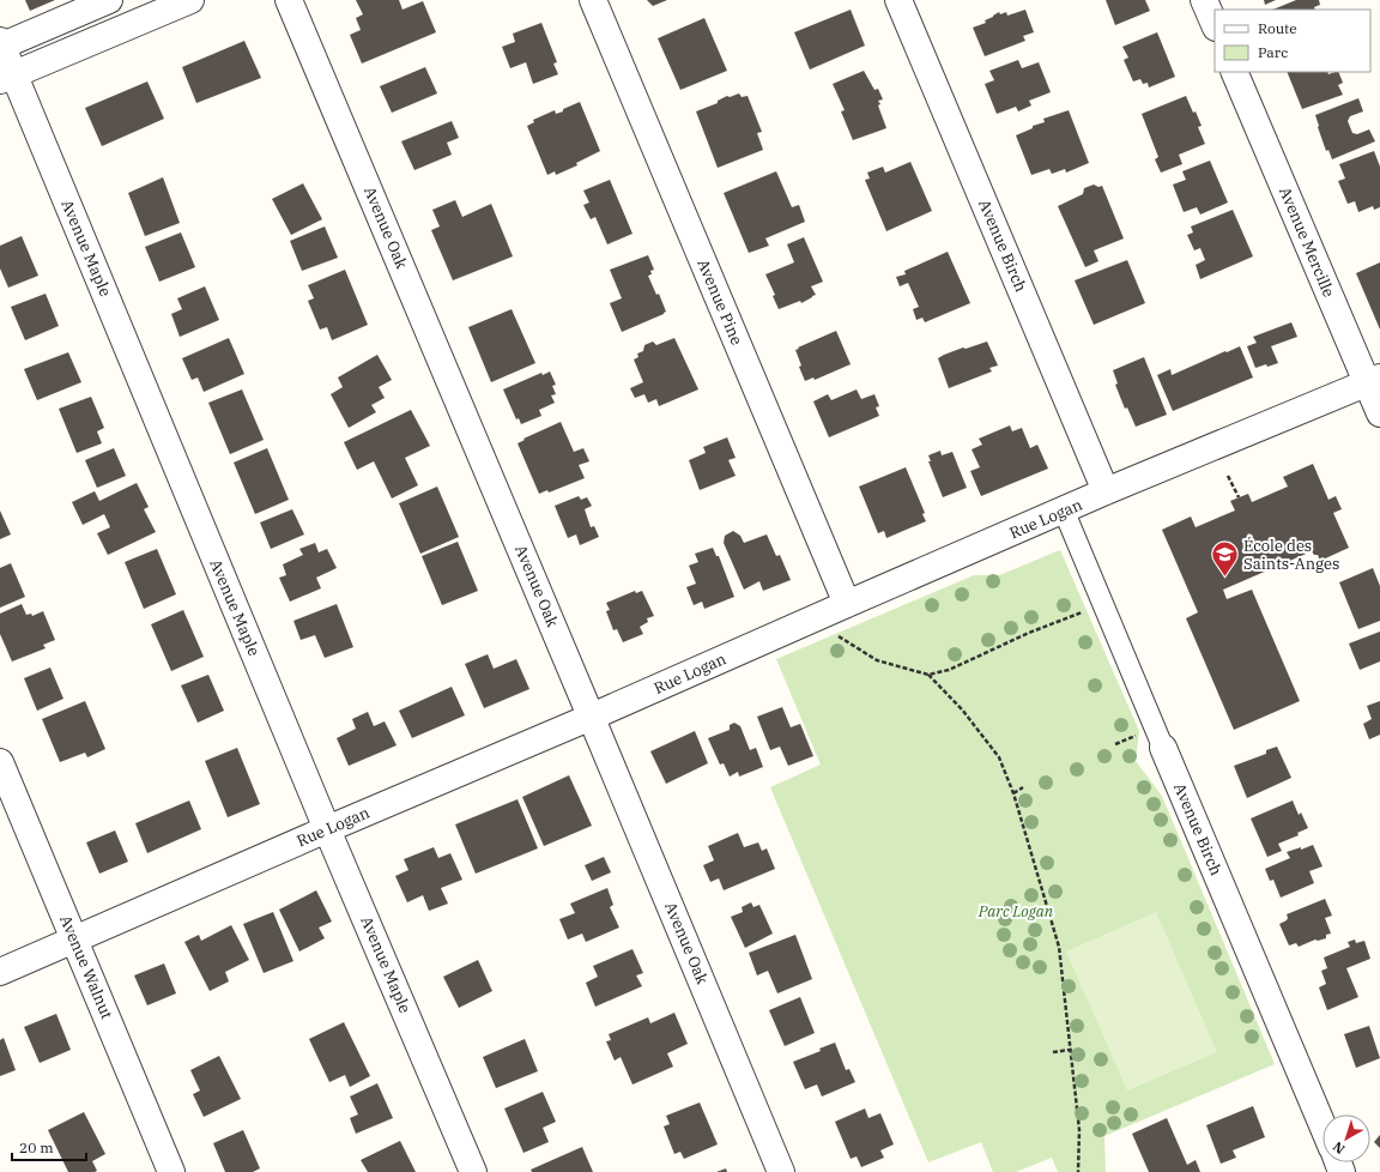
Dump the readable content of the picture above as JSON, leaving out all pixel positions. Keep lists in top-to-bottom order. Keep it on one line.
{"streets":{"street":["Avenue Oak","Avenue Mercille","Avenue Birch","Avenue Maple","Avenue Pine","Rue Logan","Avenue Walnut"]},"crossings":[["Avenue Oak","Rue Logan"],["Avenue Mercille","Rue Logan"],["Avenue Birch","Rue Logan"],["Avenue Maple","Rue Logan"],["Avenue Pine","Rue Logan"],["Rue Logan","Avenue Walnut"]],"parks":["Parc Logan"],"places":{"school or university":["École des Saints-Anges"]},"legend":["Route","Parc"],"scale_bar":"20 m","north":"bottom left"}
